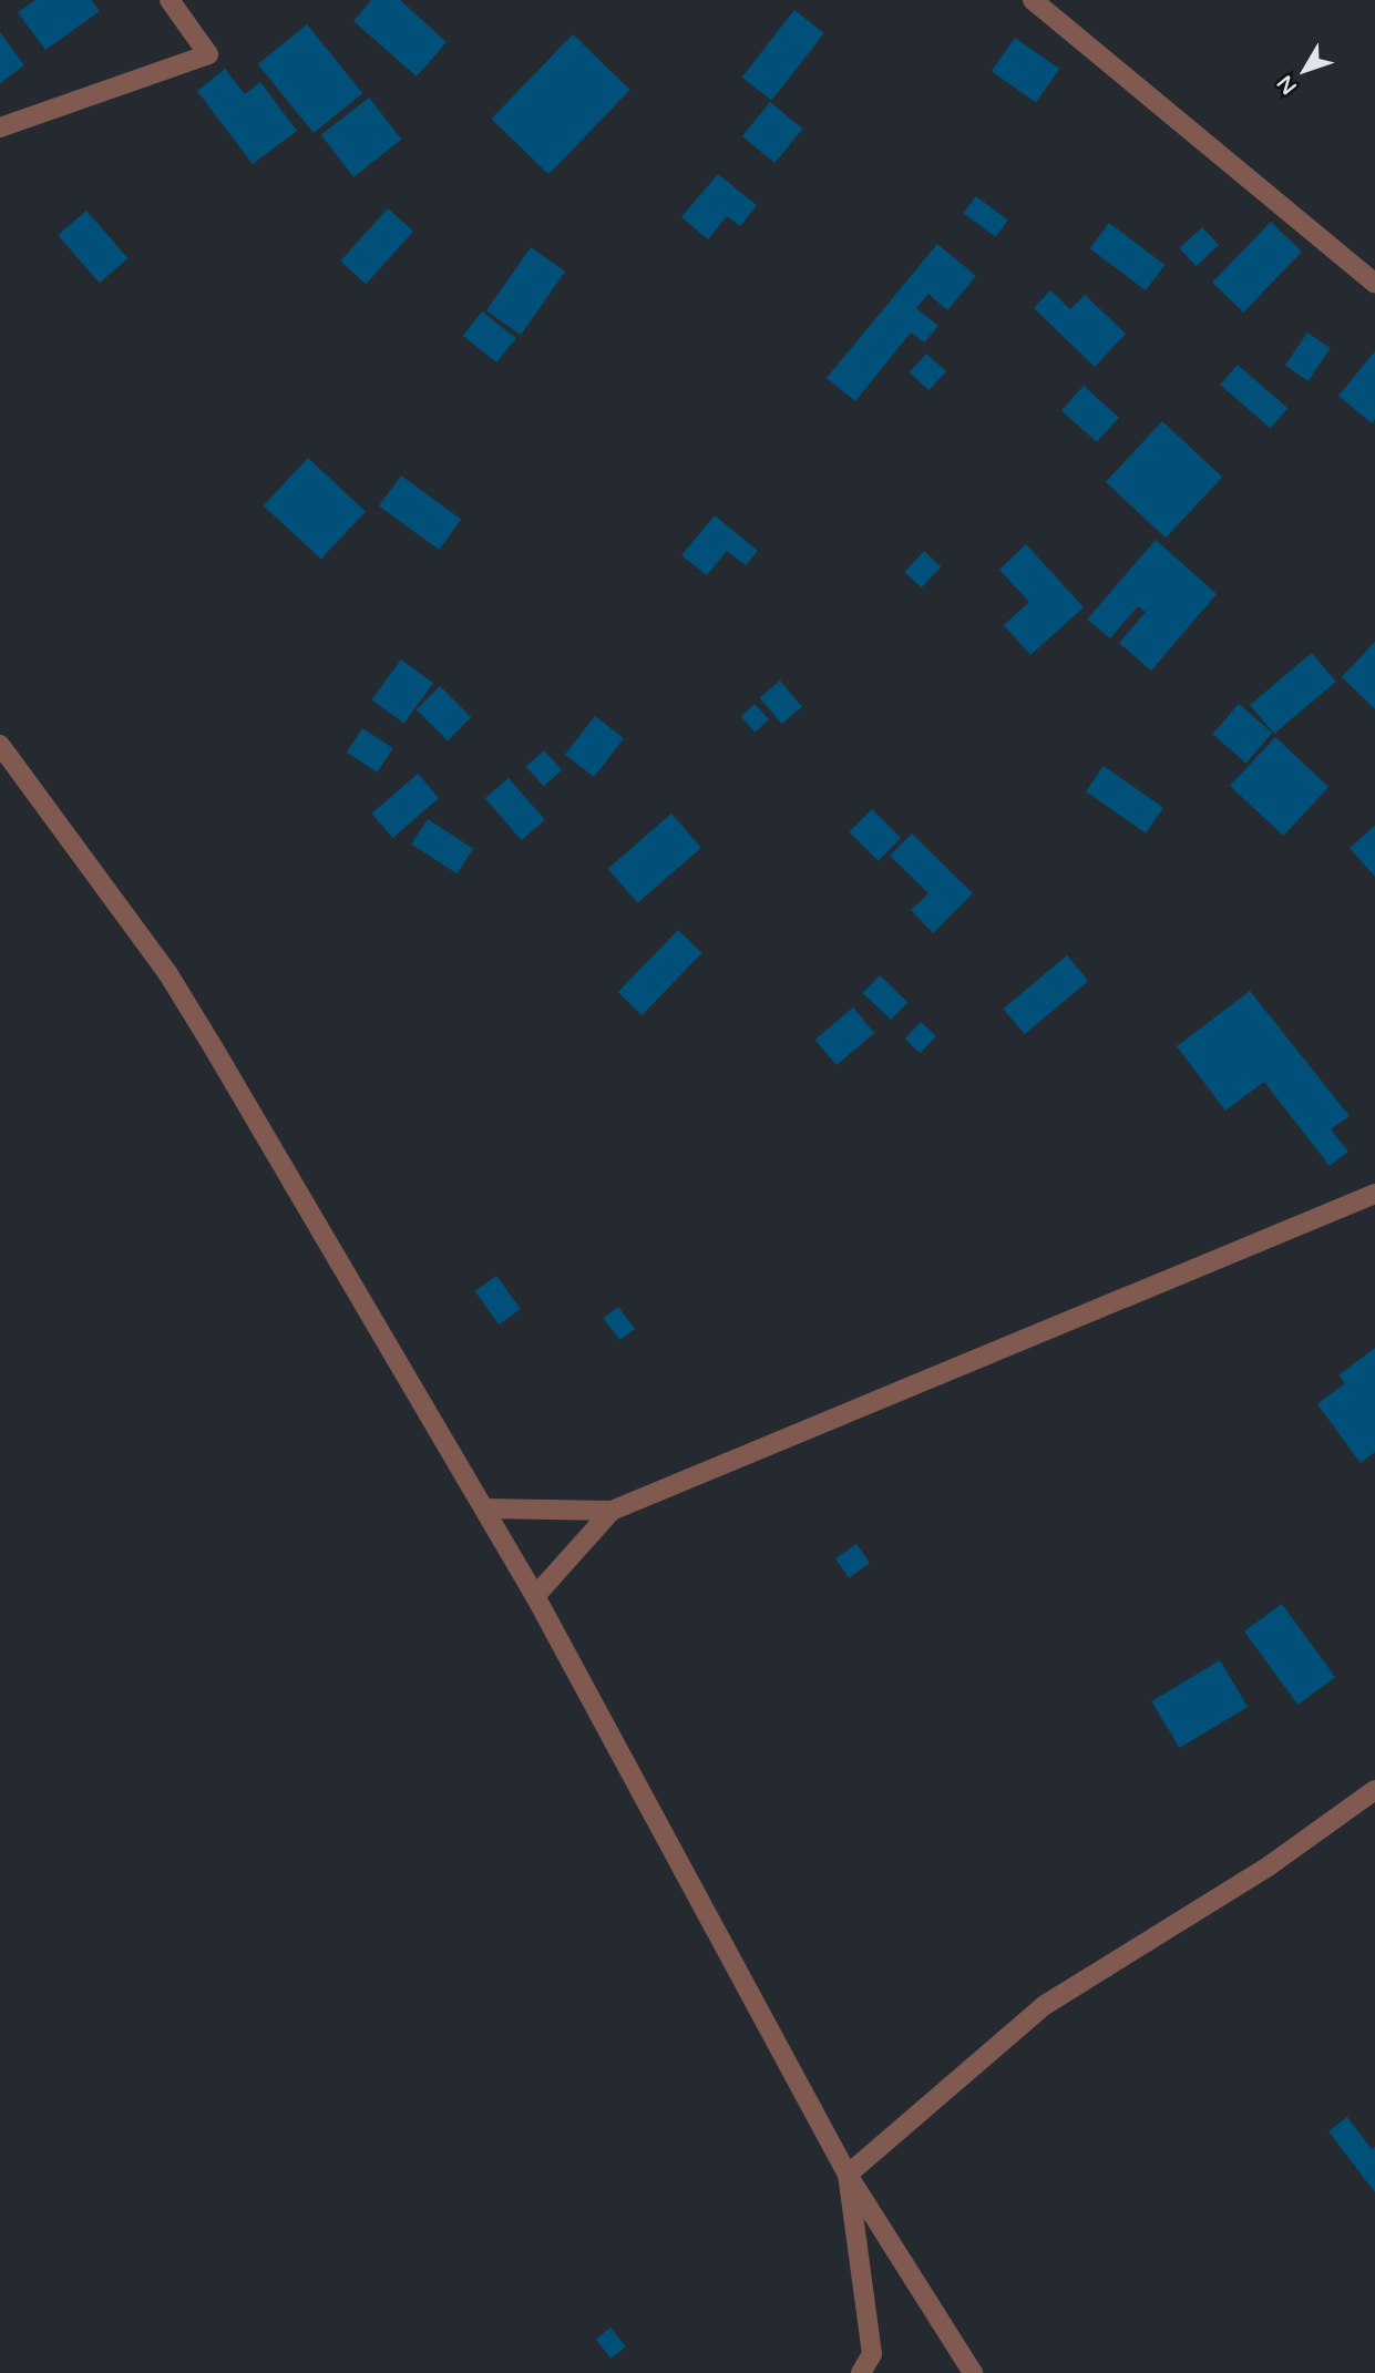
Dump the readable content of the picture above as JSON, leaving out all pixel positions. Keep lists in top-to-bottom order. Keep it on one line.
{"north":"bottom left"}
